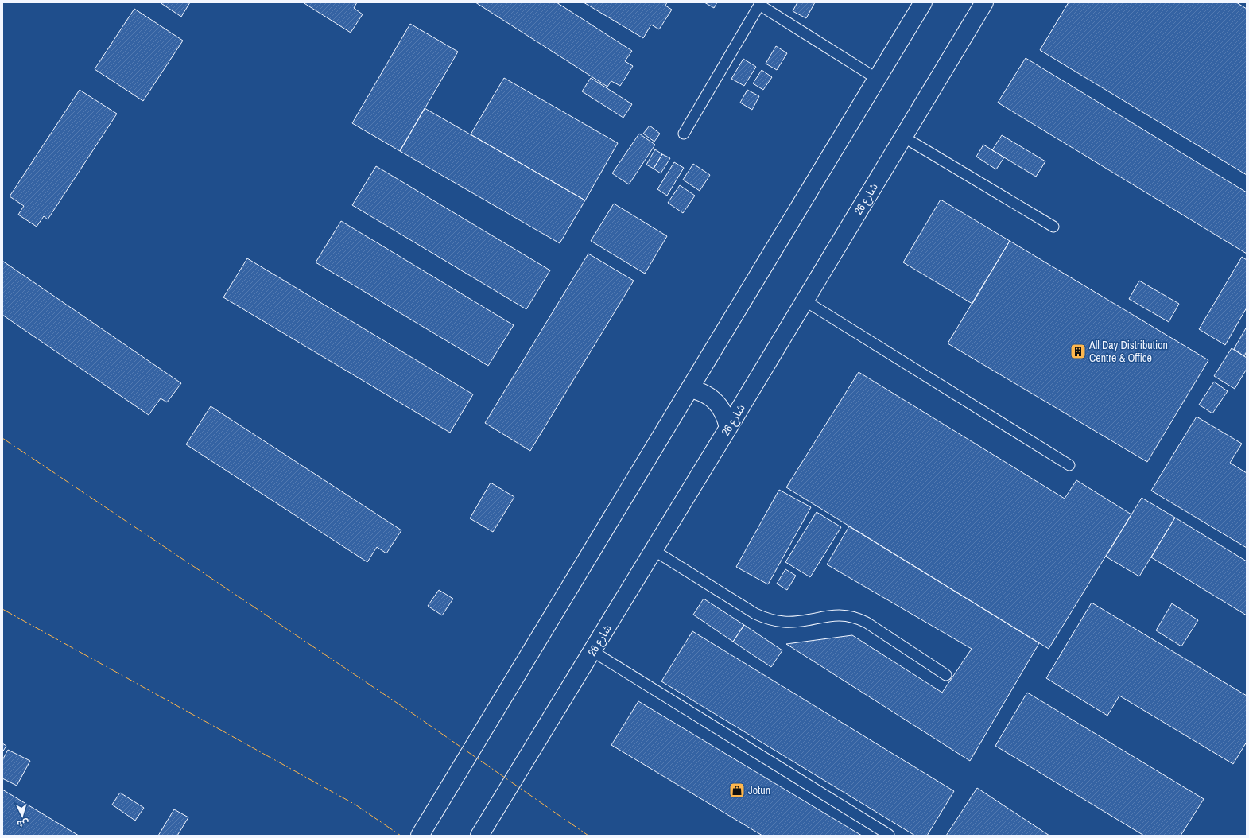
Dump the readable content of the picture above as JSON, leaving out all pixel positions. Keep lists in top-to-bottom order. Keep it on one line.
{"streets":{"street":["شارع 26"]},"places":{"building":["All Day Distribution Centre & Office"],"shop":["Jotun"]},"north":"bottom"}
